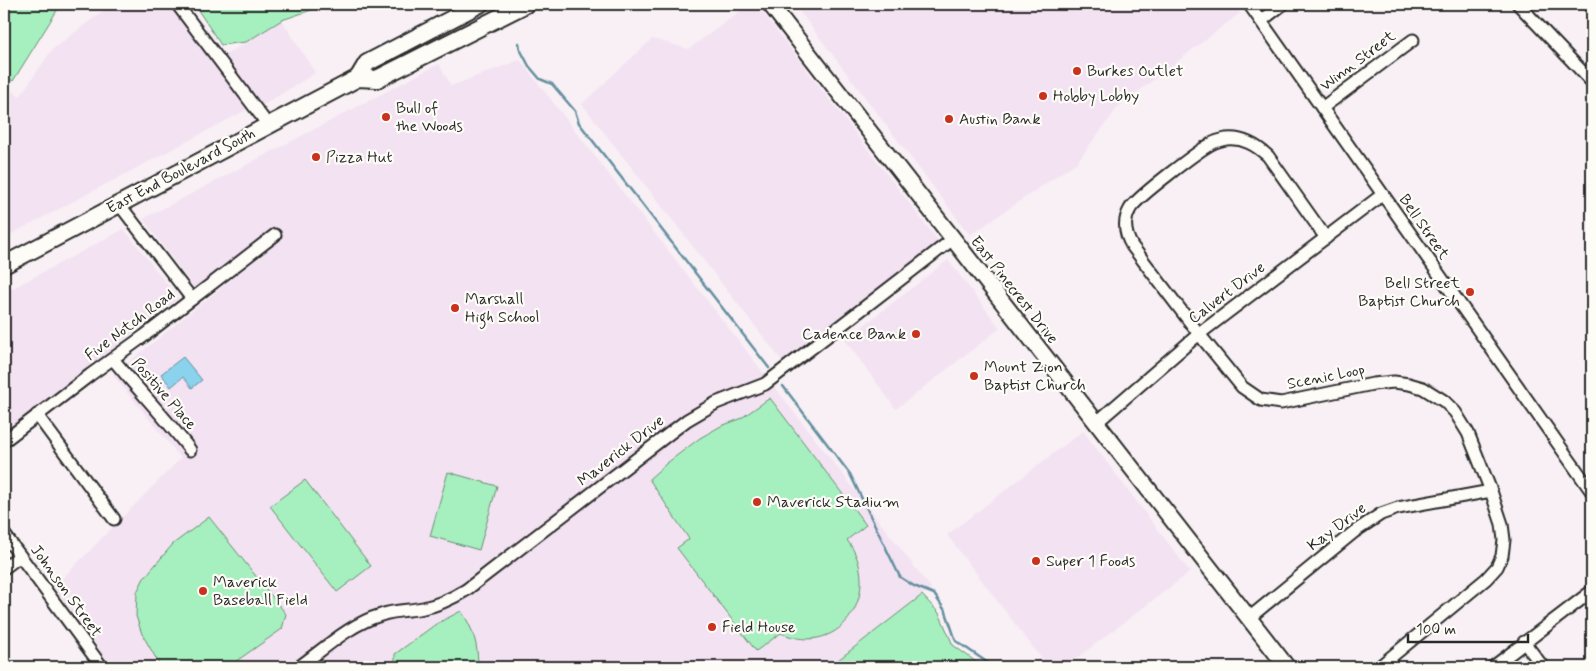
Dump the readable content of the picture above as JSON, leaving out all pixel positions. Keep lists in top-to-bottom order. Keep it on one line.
{"streets":{"highway":["East End Boulevard South"],"main road":["East Pinecrest Drive"],"street":["Winn Street","Bell Street","Calvert Drive","Five Notch Road","Scenic Loop","Positive Place","Maverick Drive","Kay Drive","Johnson Street"]},"crossings":[["Winn Street","Bell Street"],["Bell Street","Calvert Drive"],["East Pinecrest Drive","Calvert Drive"],["East Pinecrest Drive","Maverick Drive"],["East Pinecrest Drive","Kay Drive"],["Calvert Drive","Scenic Loop"],["Five Notch Road","Positive Place"],["Scenic Loop","Kay Drive"]],"places":["Burkes Outlet","Hobby Lobby","Bull of the Woods","Austin Bank","Pizza Hut","Bell Street Baptist Church","Marshall High School","Cadence Bank","Mount Zion Baptist Church","Maverick Stadium","Super 1 Foods","Maverick Baseball Field","Field House"],"scale_bar":"100 m"}
